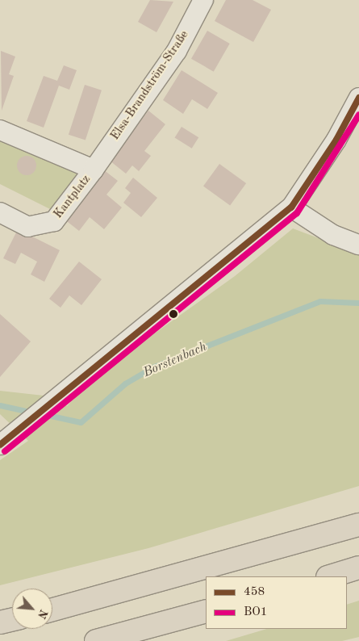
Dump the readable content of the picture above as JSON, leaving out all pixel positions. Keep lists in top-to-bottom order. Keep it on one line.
{"streets":{"street":["Elsa-Brandström-Straße","Kantplatz"]},"crossings":[["Elsa-Brandström-Straße","Kantplatz"]],"water":["Borstenbach"],"lines":["transit line 458","transit line BO1"],"legend":["458","BO1"],"north":"bottom right"}
